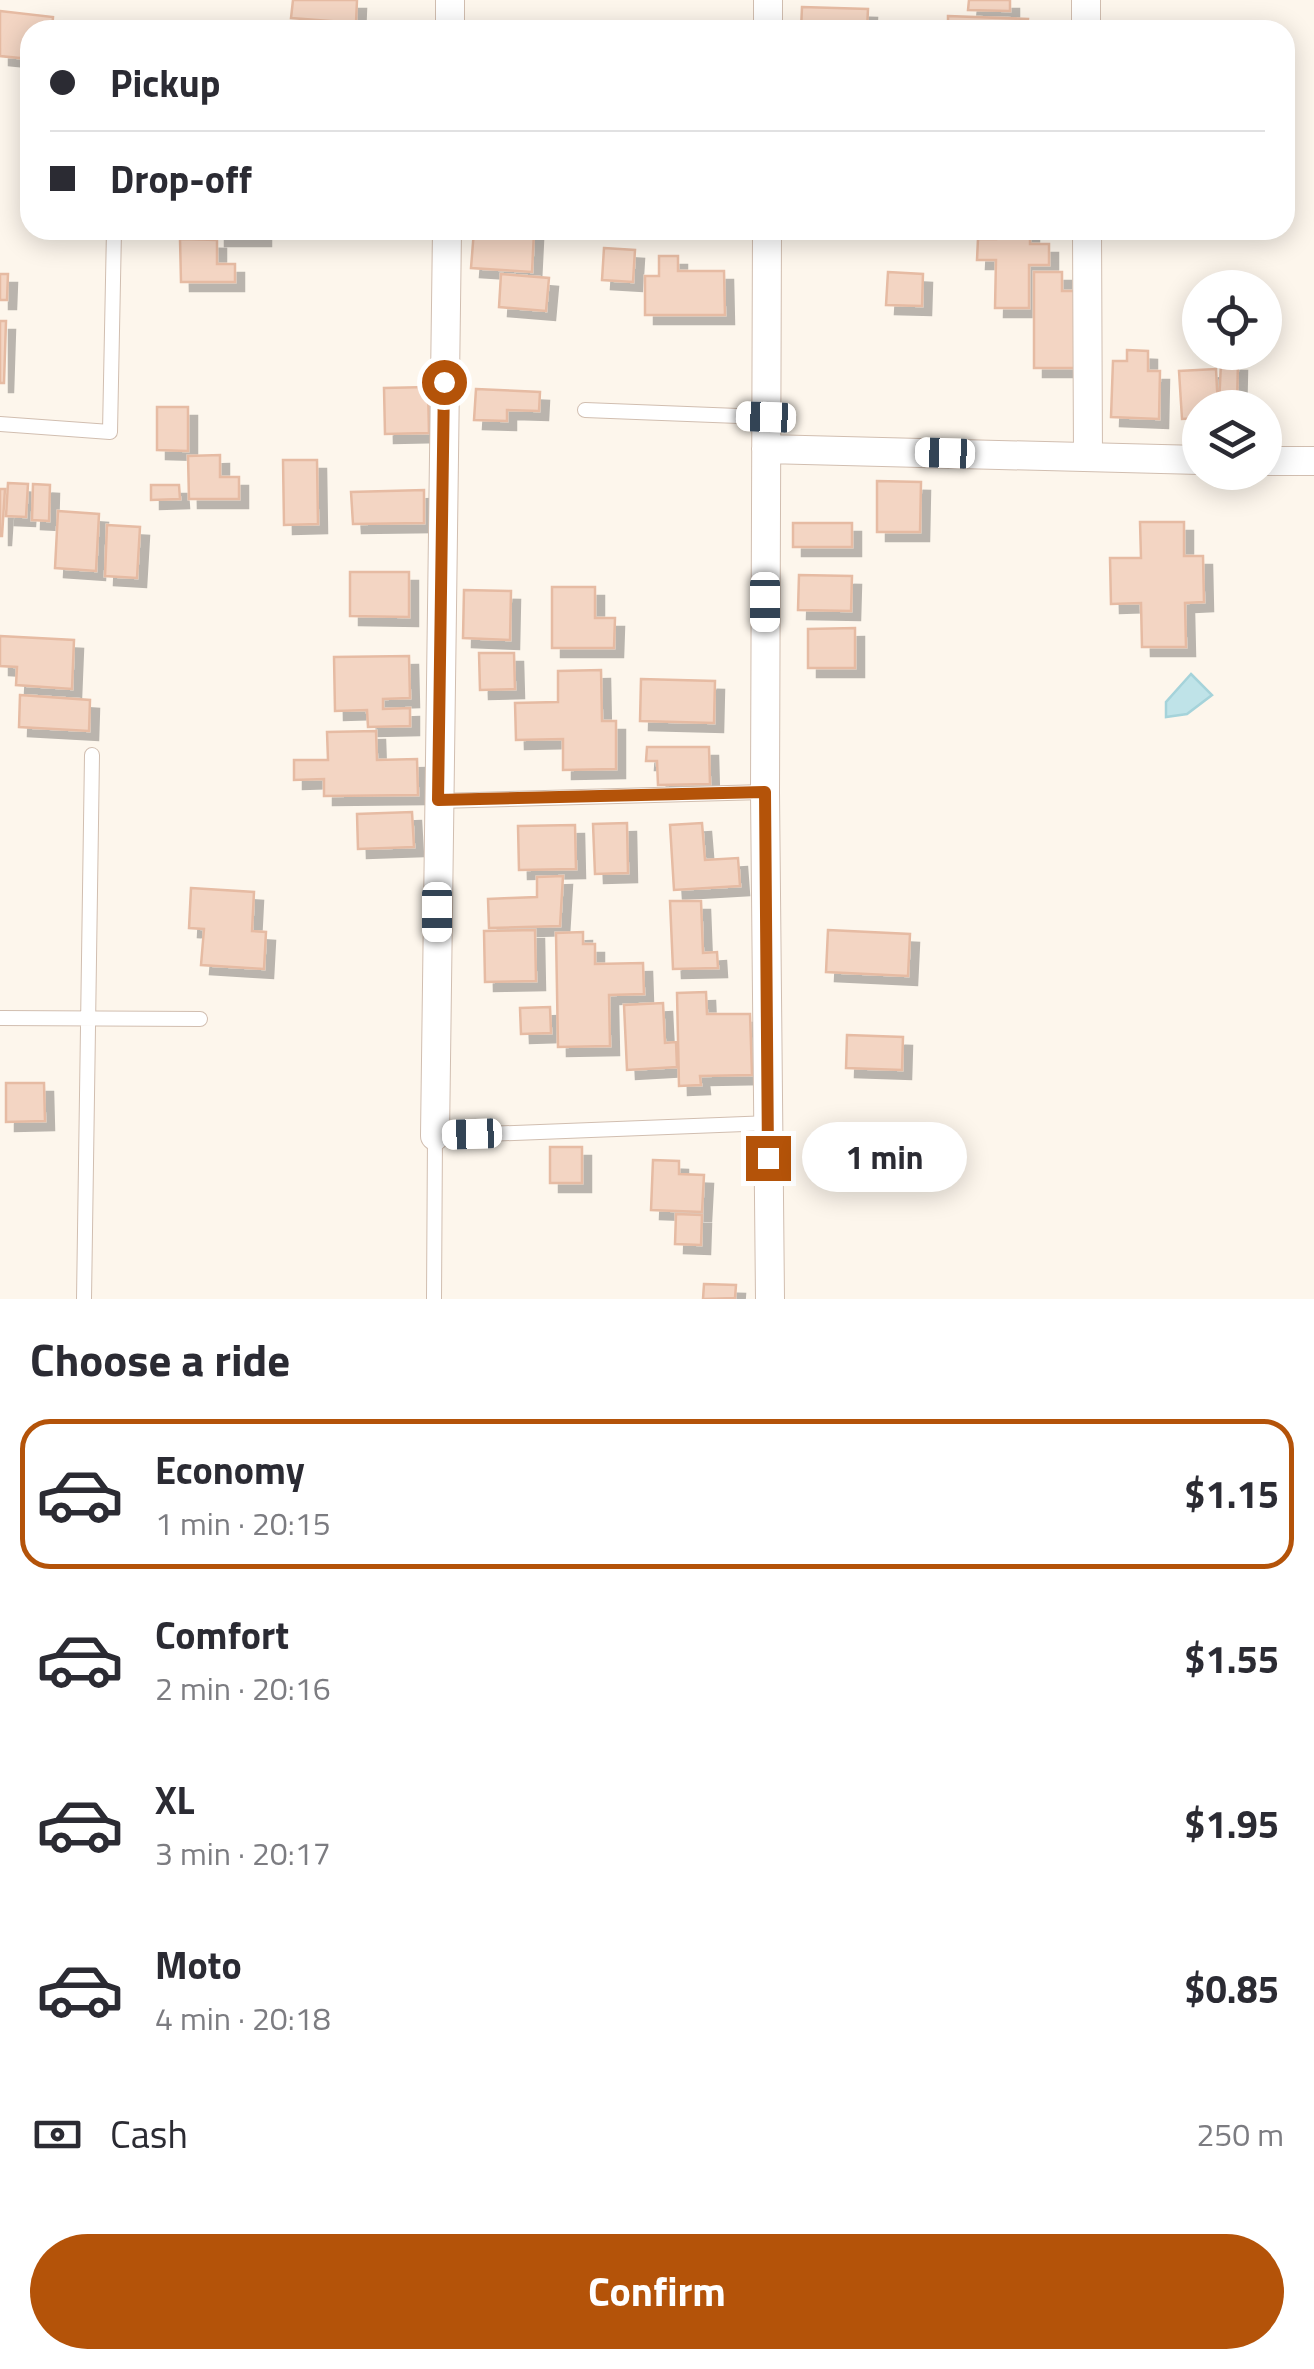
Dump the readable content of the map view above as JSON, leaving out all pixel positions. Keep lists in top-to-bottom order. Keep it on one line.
{"page":{"banner":["Pickup","Drop-off"],"bubble":"1 min","heading":"Choose a ride","list":[{"name":"Economy","note":"1 min · 20:15","value":"$1.15"},{"name":"Comfort","note":"2 min · 20:16","value":"$1.55"},{"name":"XL","note":"3 min · 20:17","value":"$1.95"},{"name":"Moto","note":"4 min · 20:18","value":"$0.85"}],"pay":["Cash","250 m"],"buttons":"Confirm"}}
